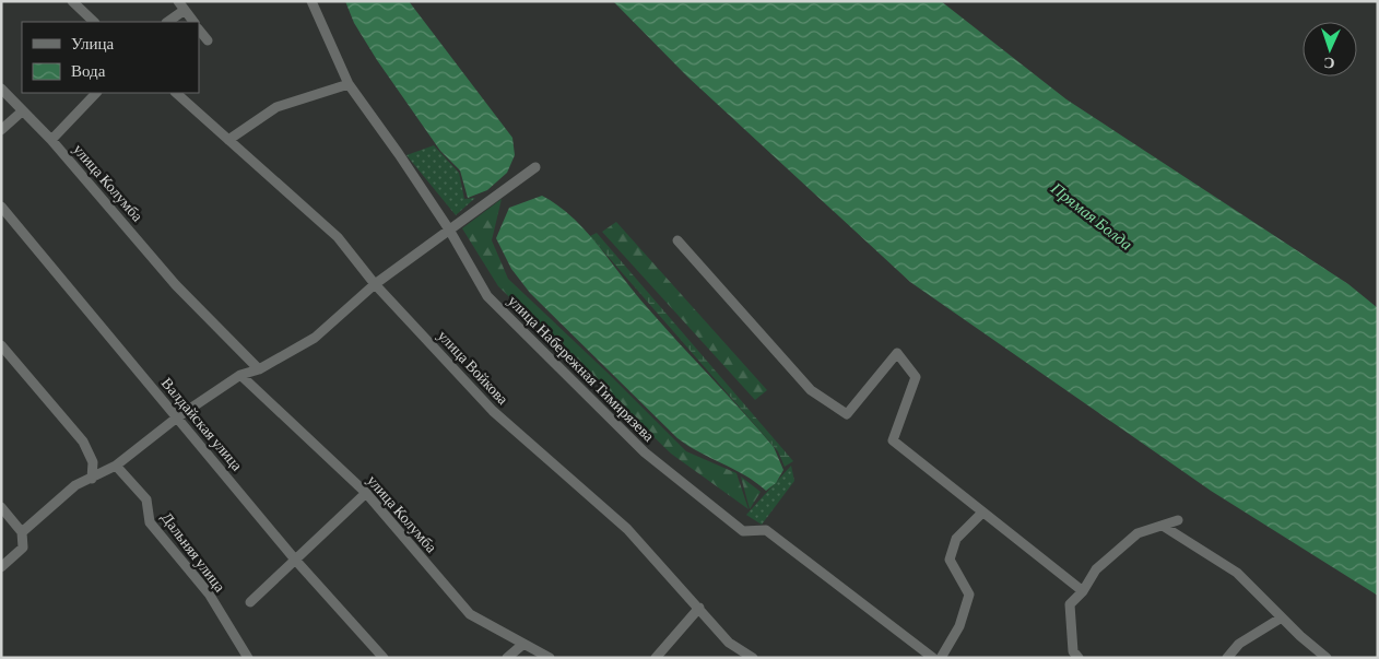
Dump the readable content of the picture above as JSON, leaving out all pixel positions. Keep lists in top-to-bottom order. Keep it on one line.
{"streets":{"street":["улица Колумба","улица Войкова","улица Набережная Тимирязева","Валдайская улица","Дальняя улица"]},"water":["Прямая Болда"],"legend":["Улица","Вода"],"north":"bottom"}
